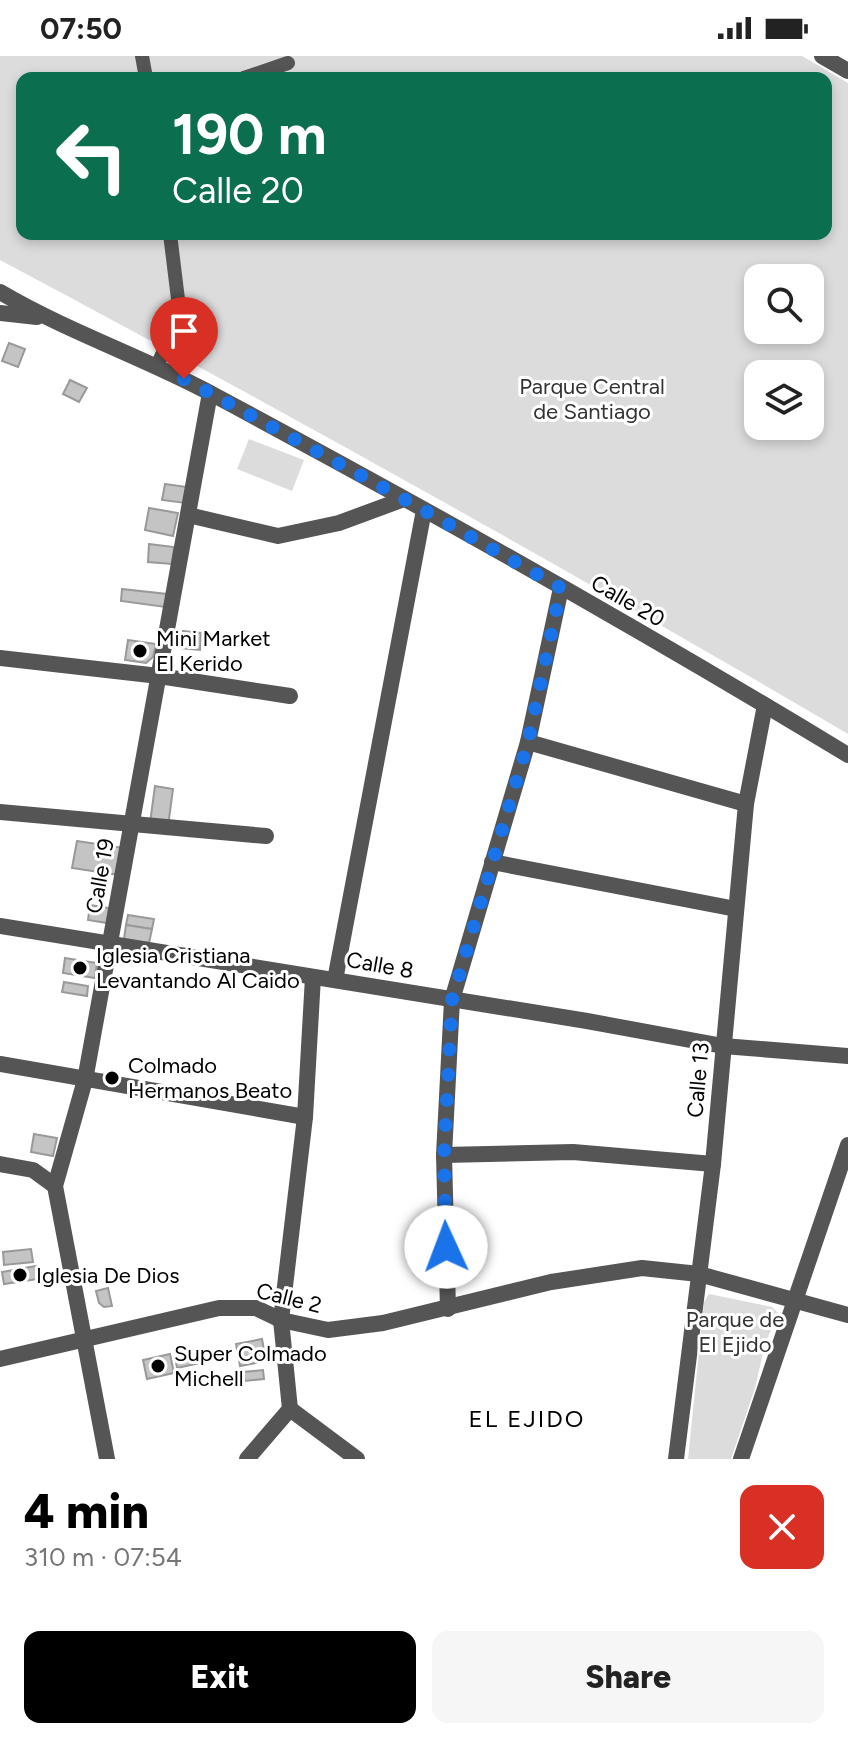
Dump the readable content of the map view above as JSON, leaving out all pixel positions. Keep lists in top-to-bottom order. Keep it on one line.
{"streets":{"street":["Calle 20","Calle 19","Calle 8","Calle 13","Calle 2"]},"crossings":[["Calle 20","Calle 19"],["Calle 20","Calle 13"],["Calle 19","Calle 8"],["Calle 19","Calle 2"],["Calle 8","Calle 13"],["Calle 13","Calle 2"]],"districts":["EL EJIDO"],"parks":["Parque Central de Santiago","Parque de El Ejido"],"places":["Mini Market El Kerido","Iglesia Cristiana Levantando Al Caido","Colmado Hermanos Beato","Iglesia De Dios","Super Colmado Michell"],"page":{"status":"07:50","turn":["190 m","Calle 20"],"heading":["4 min","310 m · 07:54"],"buttons":["Exit","Share"]}}
